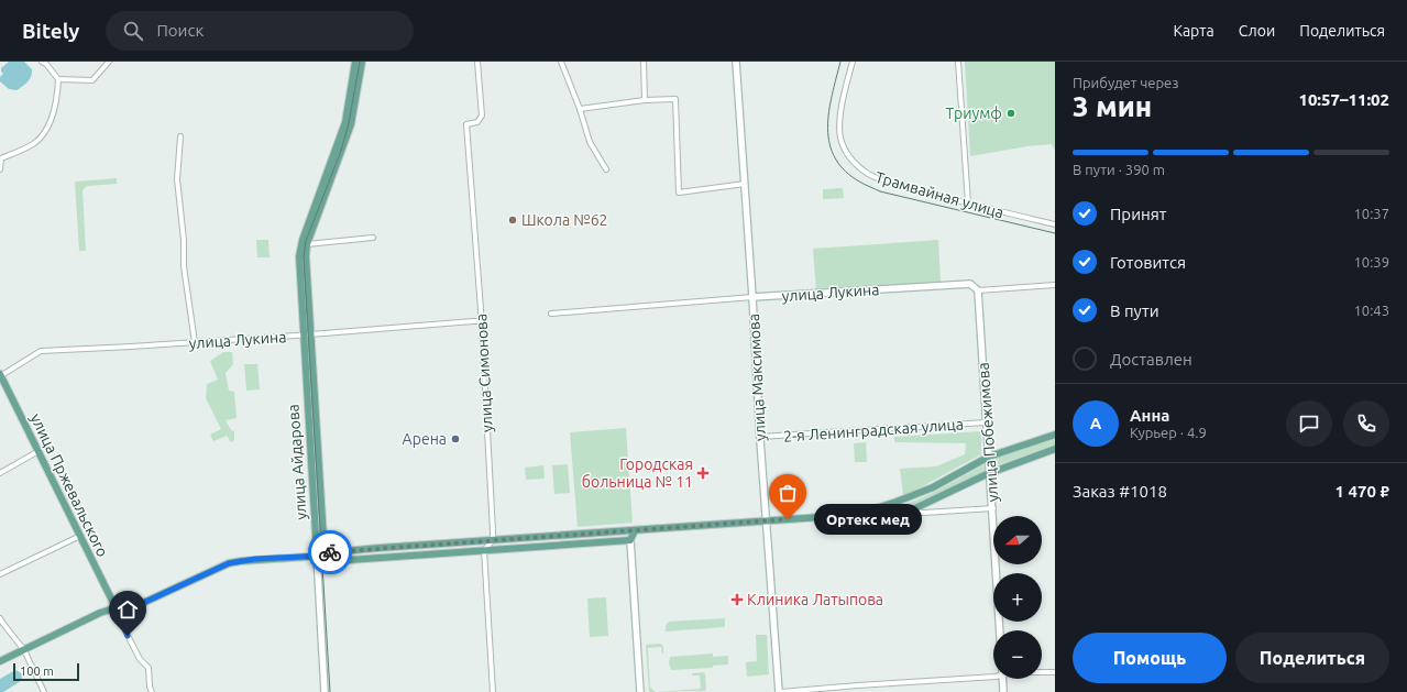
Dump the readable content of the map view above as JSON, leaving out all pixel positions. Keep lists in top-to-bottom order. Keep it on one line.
{"streets":{"main road":["улица Лукина","улица Максимова","улица Побежимова","улица Айдарова","улица Пржевальского"],"street":["Трамвайная улица","улица Симонова","2-я Ленинградская улица"]},"crossings":[["улица Лукина","улица Симонова"],["улица Лукина","улица Максимова"],["улица Лукина","улица Побежимова"],["улица Лукина","улица Айдарова"],["улица Лукина","улица Пржевальского"],["улица Максимова","2-я Ленинградская улица"],["2-я Ленинградская улица","улица Побежимова"]],"places":{"other":["Триумф","Школа №62","Арена","Ортекс мед"],"health":["Городская больница № 11","Клиника Латыпова"]},"scale_bar":"100 m","north":"left","page":{"header":"Bitely","search":"Поиск","nav":["Карта","Слои","Поделиться"],"heading":["3 мин","Прибудет через","10:57–11:02"],"panel":["Анна","Курьер · 4.9","Заказ #1018","1 470 ₽"],"bar":"В пути · 390 m","list":[["Принят","10:37"],["Готовится","10:39"],["В пути","10:43"],"Доставлен"],"round":"А","bubble":"Ортекс мед","map_buttons":["+","−"],"buttons":["Помощь","Поделиться"],"scale":"100 m"}}
